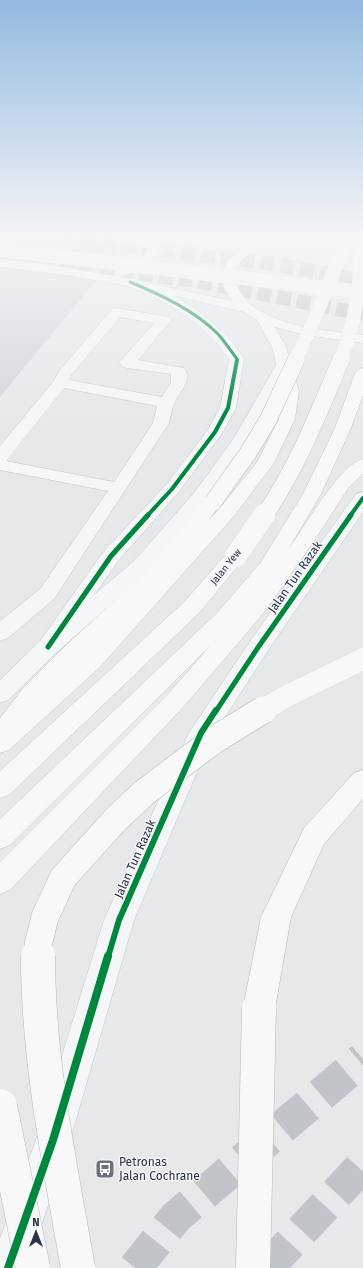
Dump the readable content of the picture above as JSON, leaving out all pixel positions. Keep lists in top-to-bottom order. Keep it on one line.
{"streets":{"main road":["Jalan Yew"],"street":["Jalan Tun Razak"]},"places":{"bus stop":["Petronas Jalan Cochrane"]},"north":"top"}
